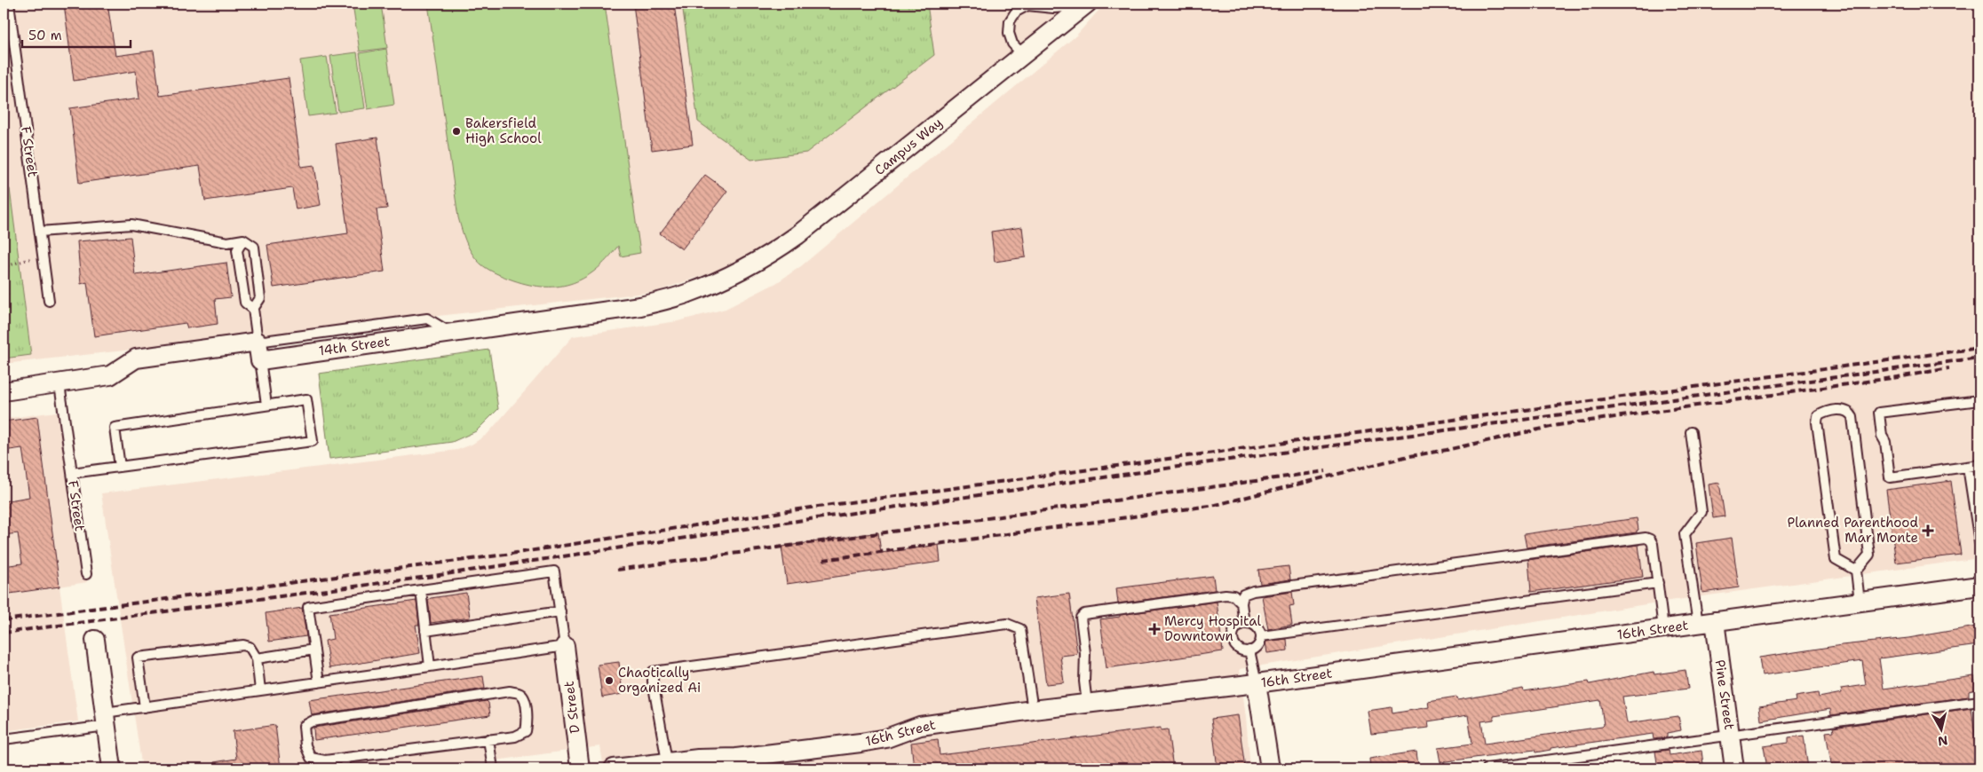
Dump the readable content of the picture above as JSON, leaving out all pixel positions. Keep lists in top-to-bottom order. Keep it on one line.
{"streets":{"street":["Campus Way","14th Street","16th Street","Pine Street","D Street"],"lane":["F Street"]},"crossings":[["Campus Way","14th Street"],["16th Street","Pine Street"]],"places":{"other":["Bakersfield High School","Chaotically organized Ai"],"health":["Planned Parenthood Mar Monte","Mercy Hospital Downtown"]},"scale_bar":"50 m","north":"bottom"}
